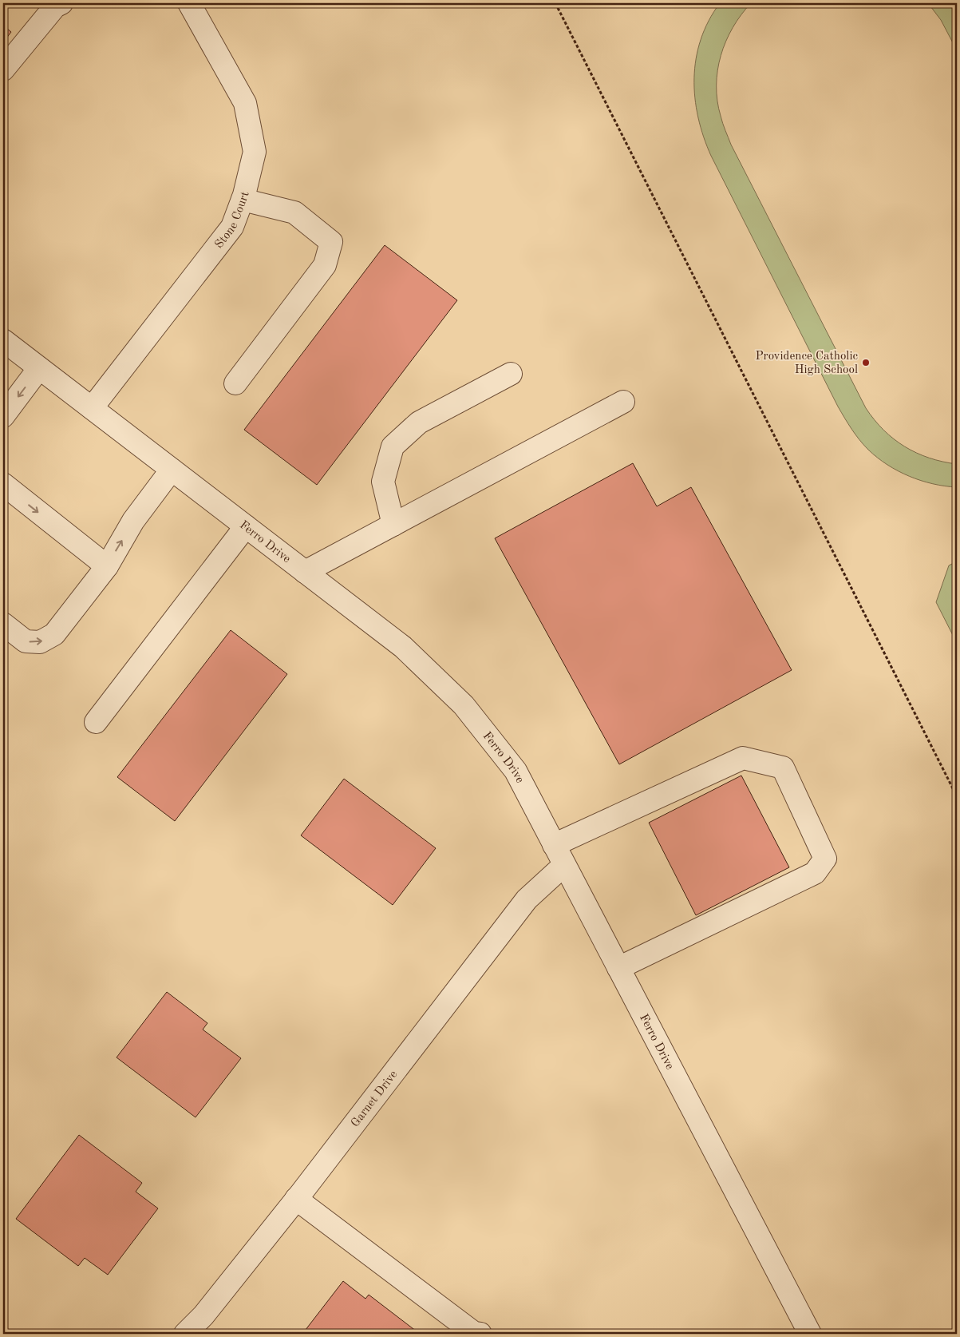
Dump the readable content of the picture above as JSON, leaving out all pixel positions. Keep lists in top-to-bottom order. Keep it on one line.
{"streets":{"street":["Stone Court","Ferro Drive","Garnet Drive"]},"crossings":[["Stone Court","Ferro Drive"],["Ferro Drive","Garnet Drive"]],"places":["Providence Catholic High School"]}
